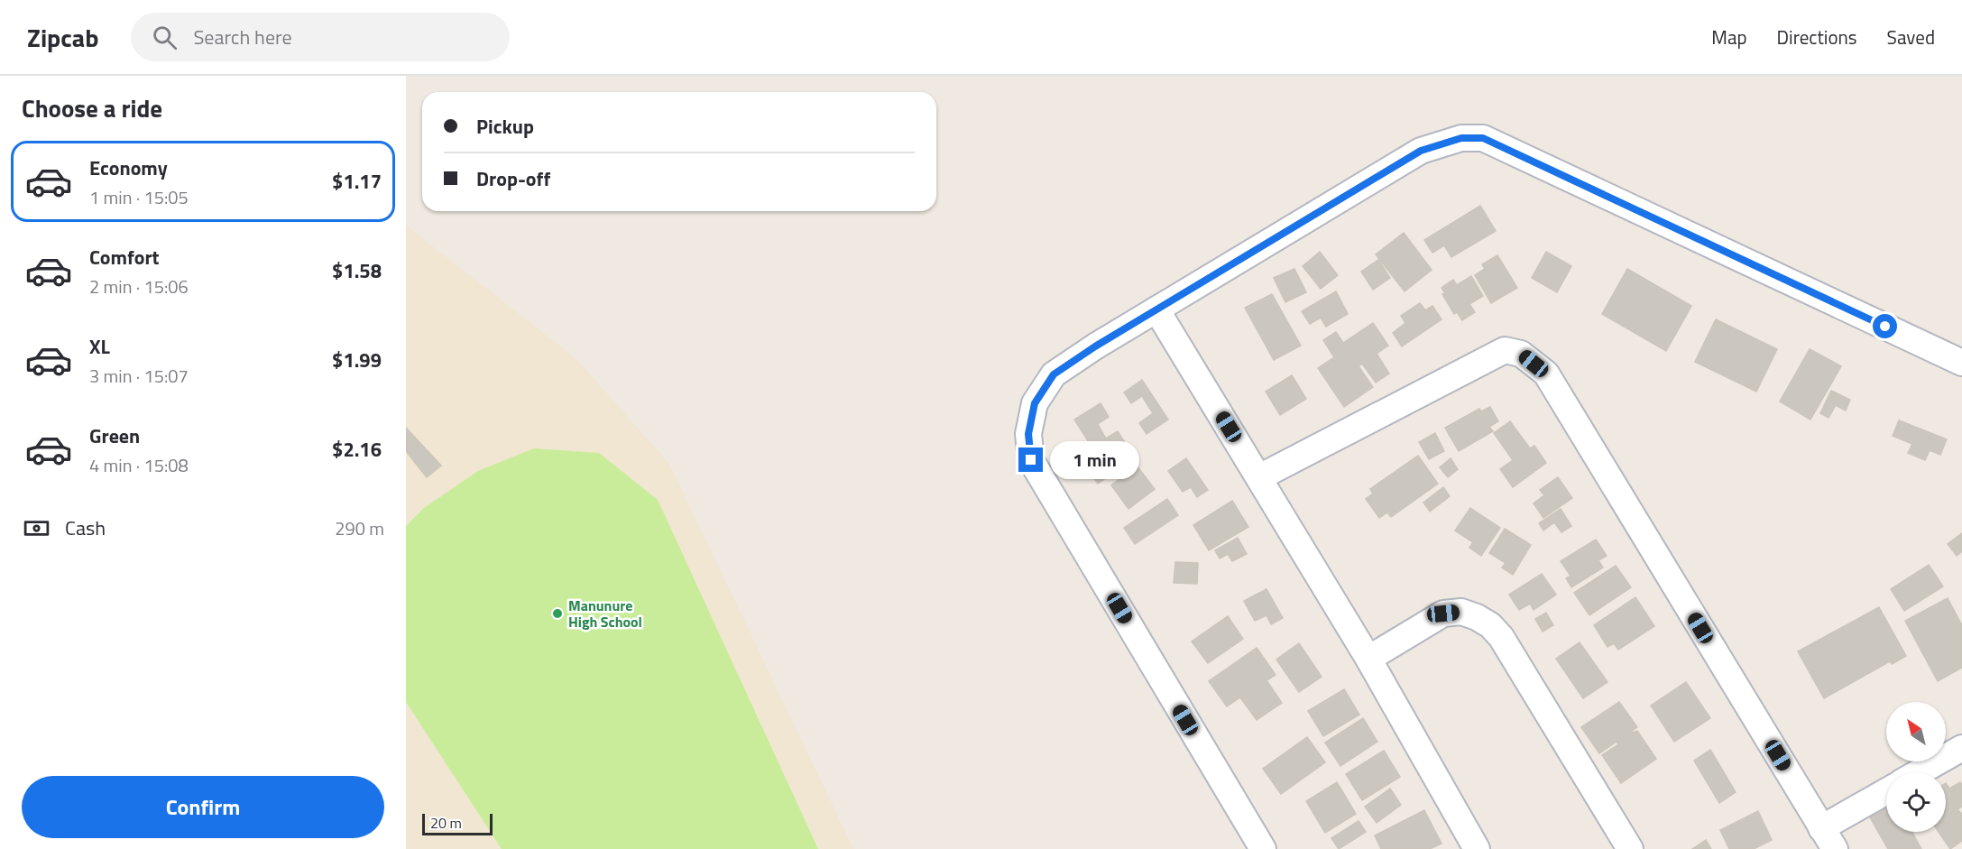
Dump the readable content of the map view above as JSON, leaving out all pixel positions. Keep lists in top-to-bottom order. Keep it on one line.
{"places":["Manunure High School"],"scale_bar":"20 m","north":"top left","page":{"header":"Zipcab","search":"Search here","nav":["Map","Directions","Saved"],"heading":"Choose a ride","banner":["Pickup","Drop-off"],"list":[{"name":"Economy","note":"1 min · 15:05","value":"$1.17"},{"name":"Comfort","note":"2 min · 15:06","value":"$1.58"},{"name":"XL","note":"3 min · 15:07","value":"$1.99"},{"name":"Green","note":"4 min · 15:08","value":"$2.16"}],"bubble":"1 min","pay":["Cash","290 m"],"buttons":"Confirm","scale":"20 m"}}
